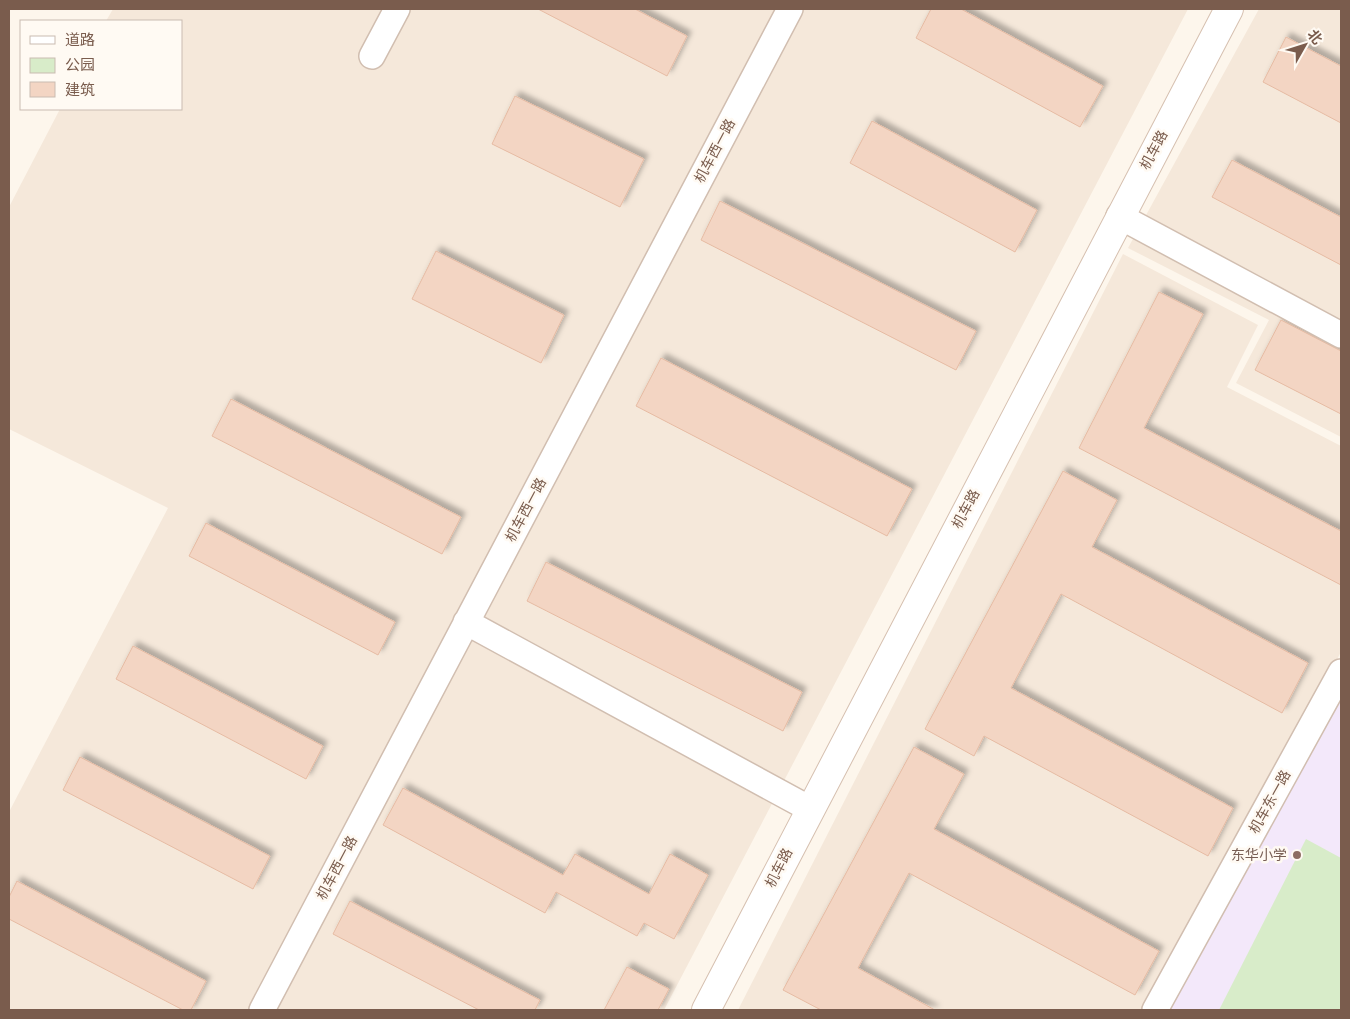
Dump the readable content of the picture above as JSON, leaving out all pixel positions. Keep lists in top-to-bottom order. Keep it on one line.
{"streets":{"street":["机车路","机车西一路","机车东一路"]},"places":["东华小学"],"legend":["道路","公园","建筑"],"north":"top right"}
